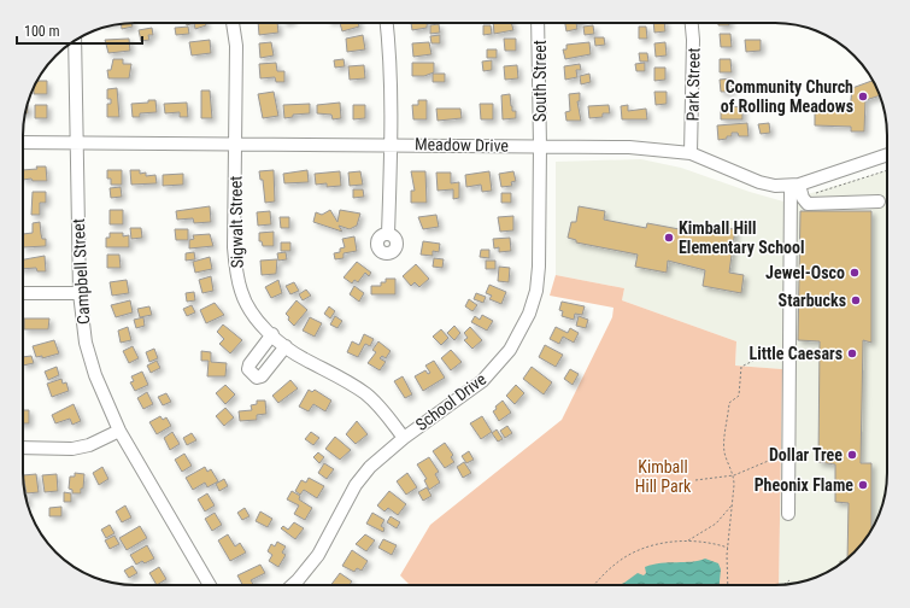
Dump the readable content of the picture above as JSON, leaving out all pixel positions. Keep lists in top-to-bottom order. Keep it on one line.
{"streets":{"street":["South Street","Park Street","Meadow Drive","Sigwalt Street","Campbell Street","School Drive"]},"crossings":[["South Street","Meadow Drive"],["South Street","School Drive"],["Park Street","Meadow Drive"],["Meadow Drive","Sigwalt Street"],["Meadow Drive","Campbell Street"],["Meadow Drive","School Drive"],["Sigwalt Street","School Drive"]],"parks":["Kimball Hill Park"],"places":["Community Church of Rolling Meadows","Kimball Hill Elementary School","Jewel-Osco","Starbucks","Little Caesars","Dollar Tree","Pheonix Flame"],"scale_bar":"100 m"}
